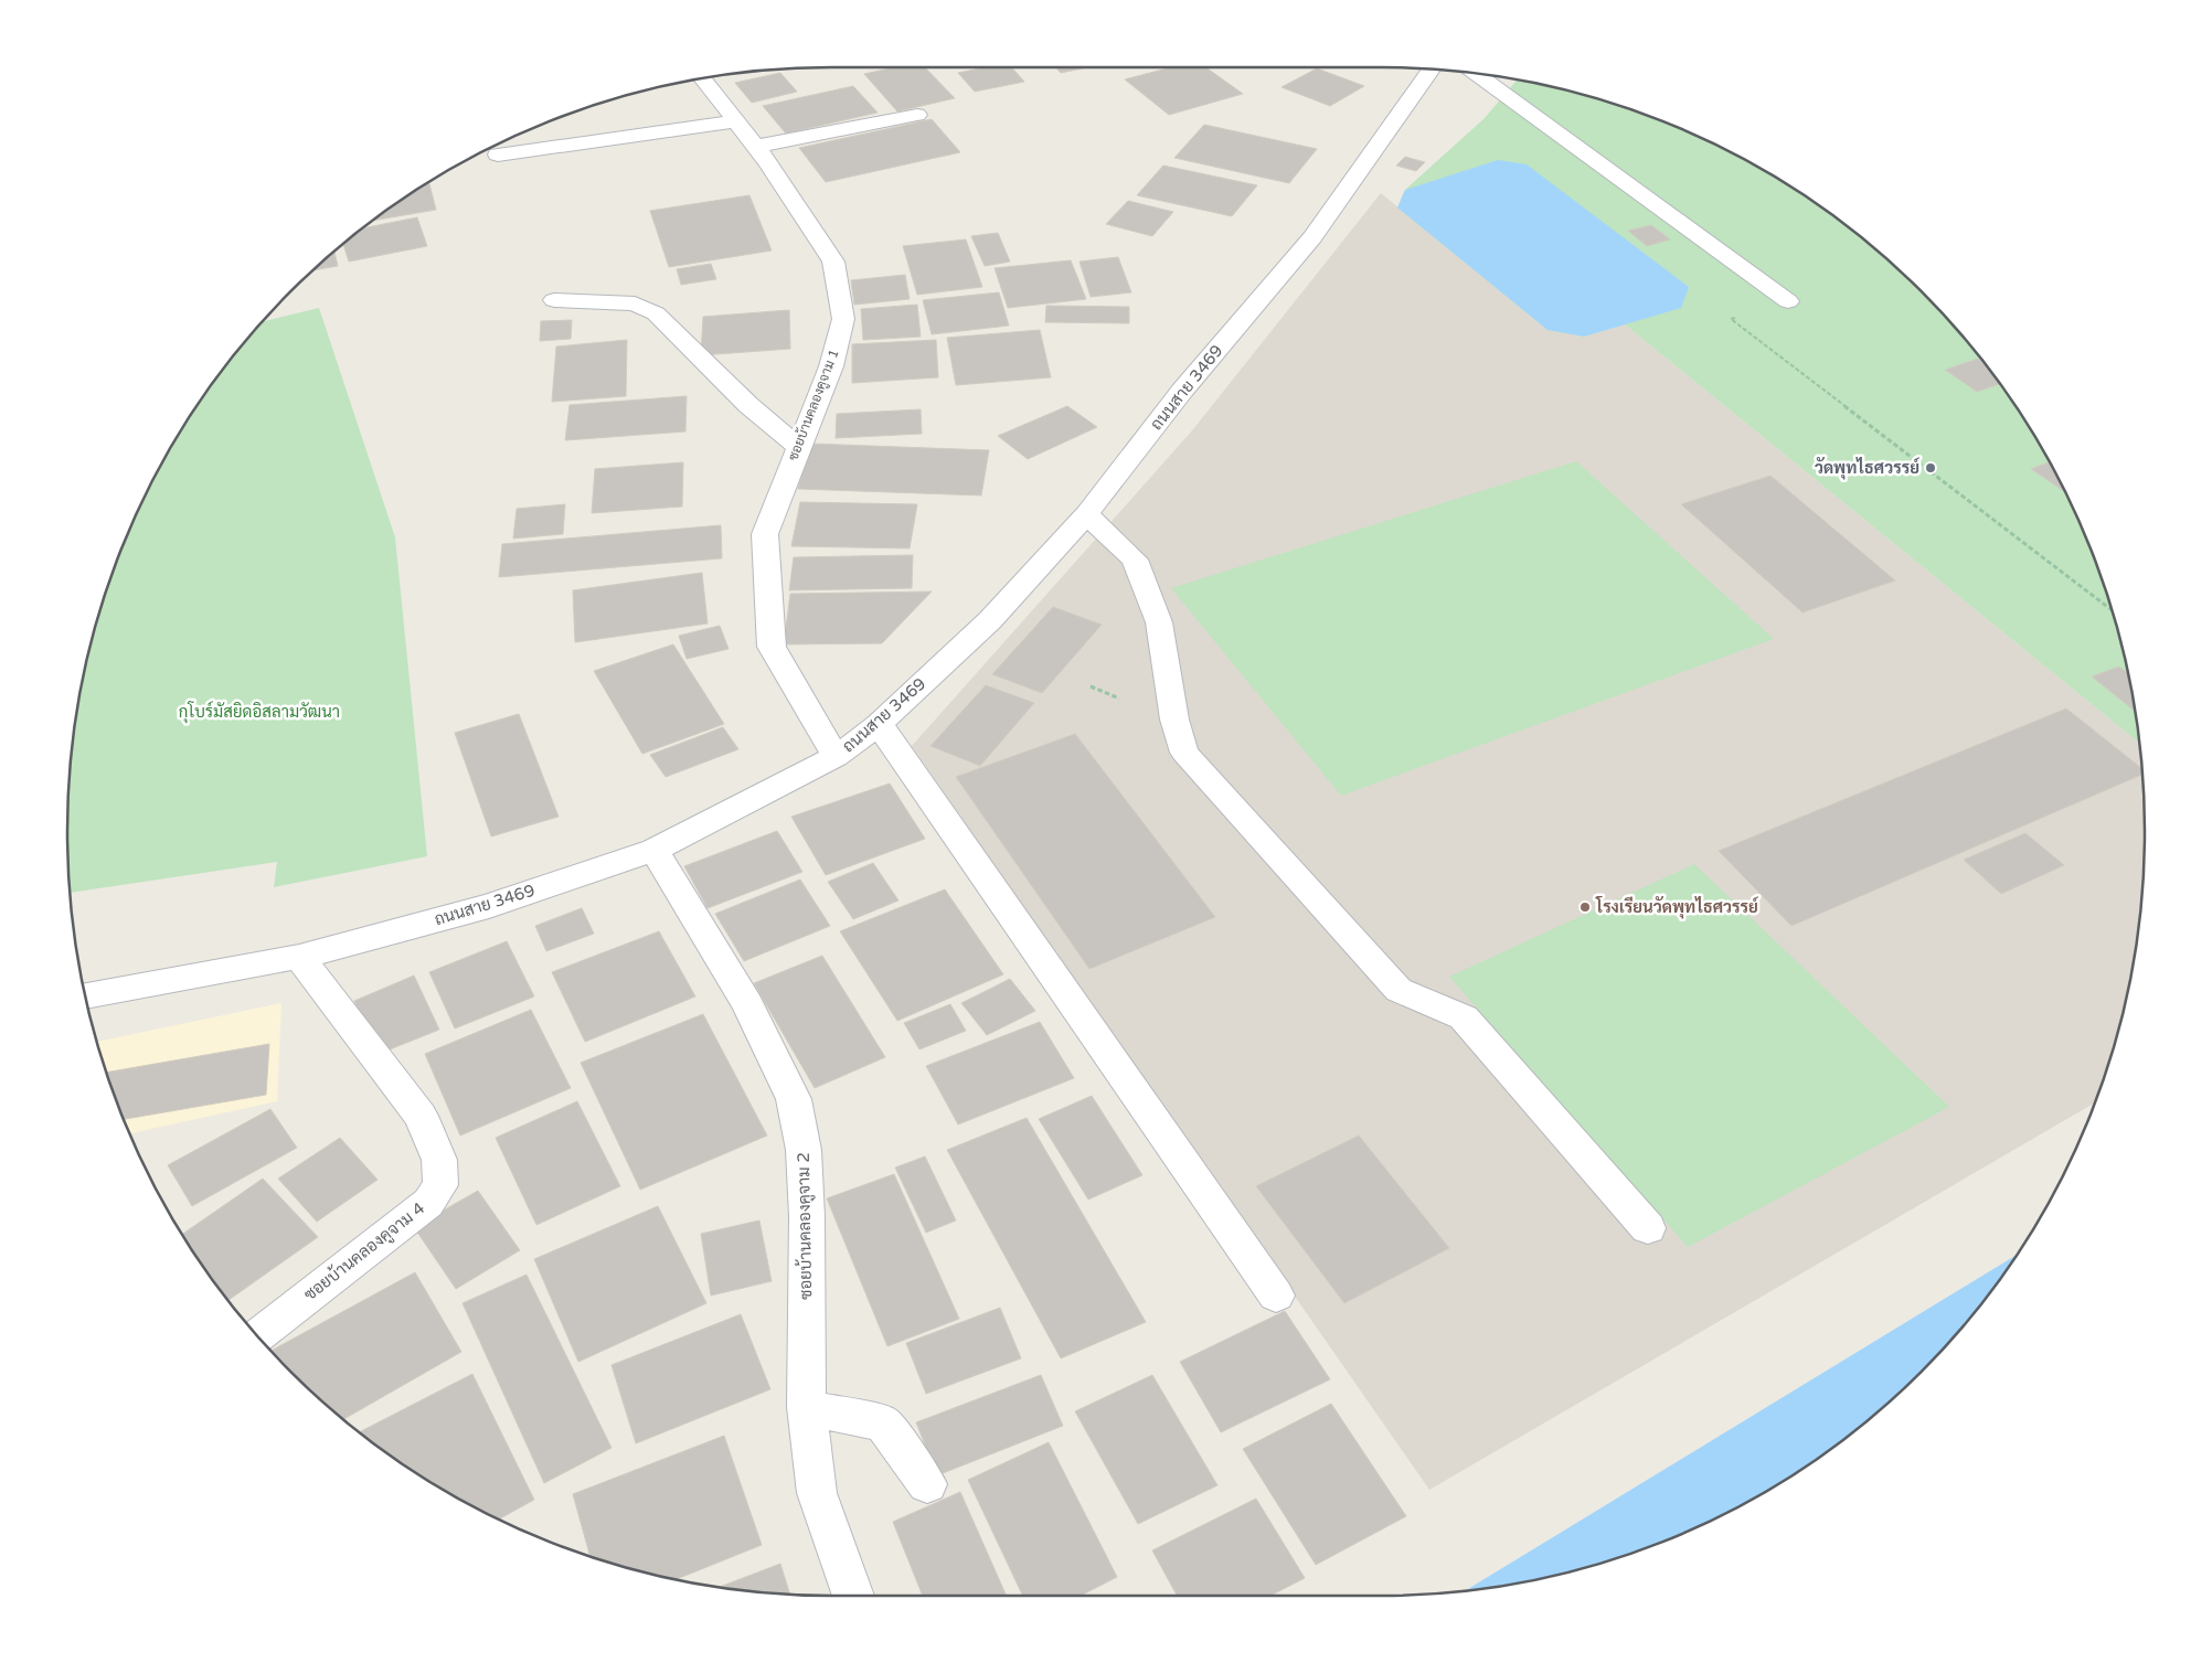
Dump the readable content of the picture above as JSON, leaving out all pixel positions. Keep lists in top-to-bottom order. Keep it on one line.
{"streets":{"street":["ถนนสาย 3469","ซอยบ้านคลองคูจาม 1","ซอยบ้านคลองคูจาม 2","ซอยบ้านคลองคูจาม 4"]},"crossings":[["ถนนสาย 3469","ซอยบ้านคลองคูจาม 1"],["ถนนสาย 3469","ซอยบ้านคลองคูจาม 2"],["ถนนสาย 3469","ซอยบ้านคลองคูจาม 4"]],"parks":["กุโบร์มัสยิดอิสลามวัฒนา"],"places":["วัดพุทไธศวรรย์","โรงเรียนวัดพุทไธศวรรย์"]}
